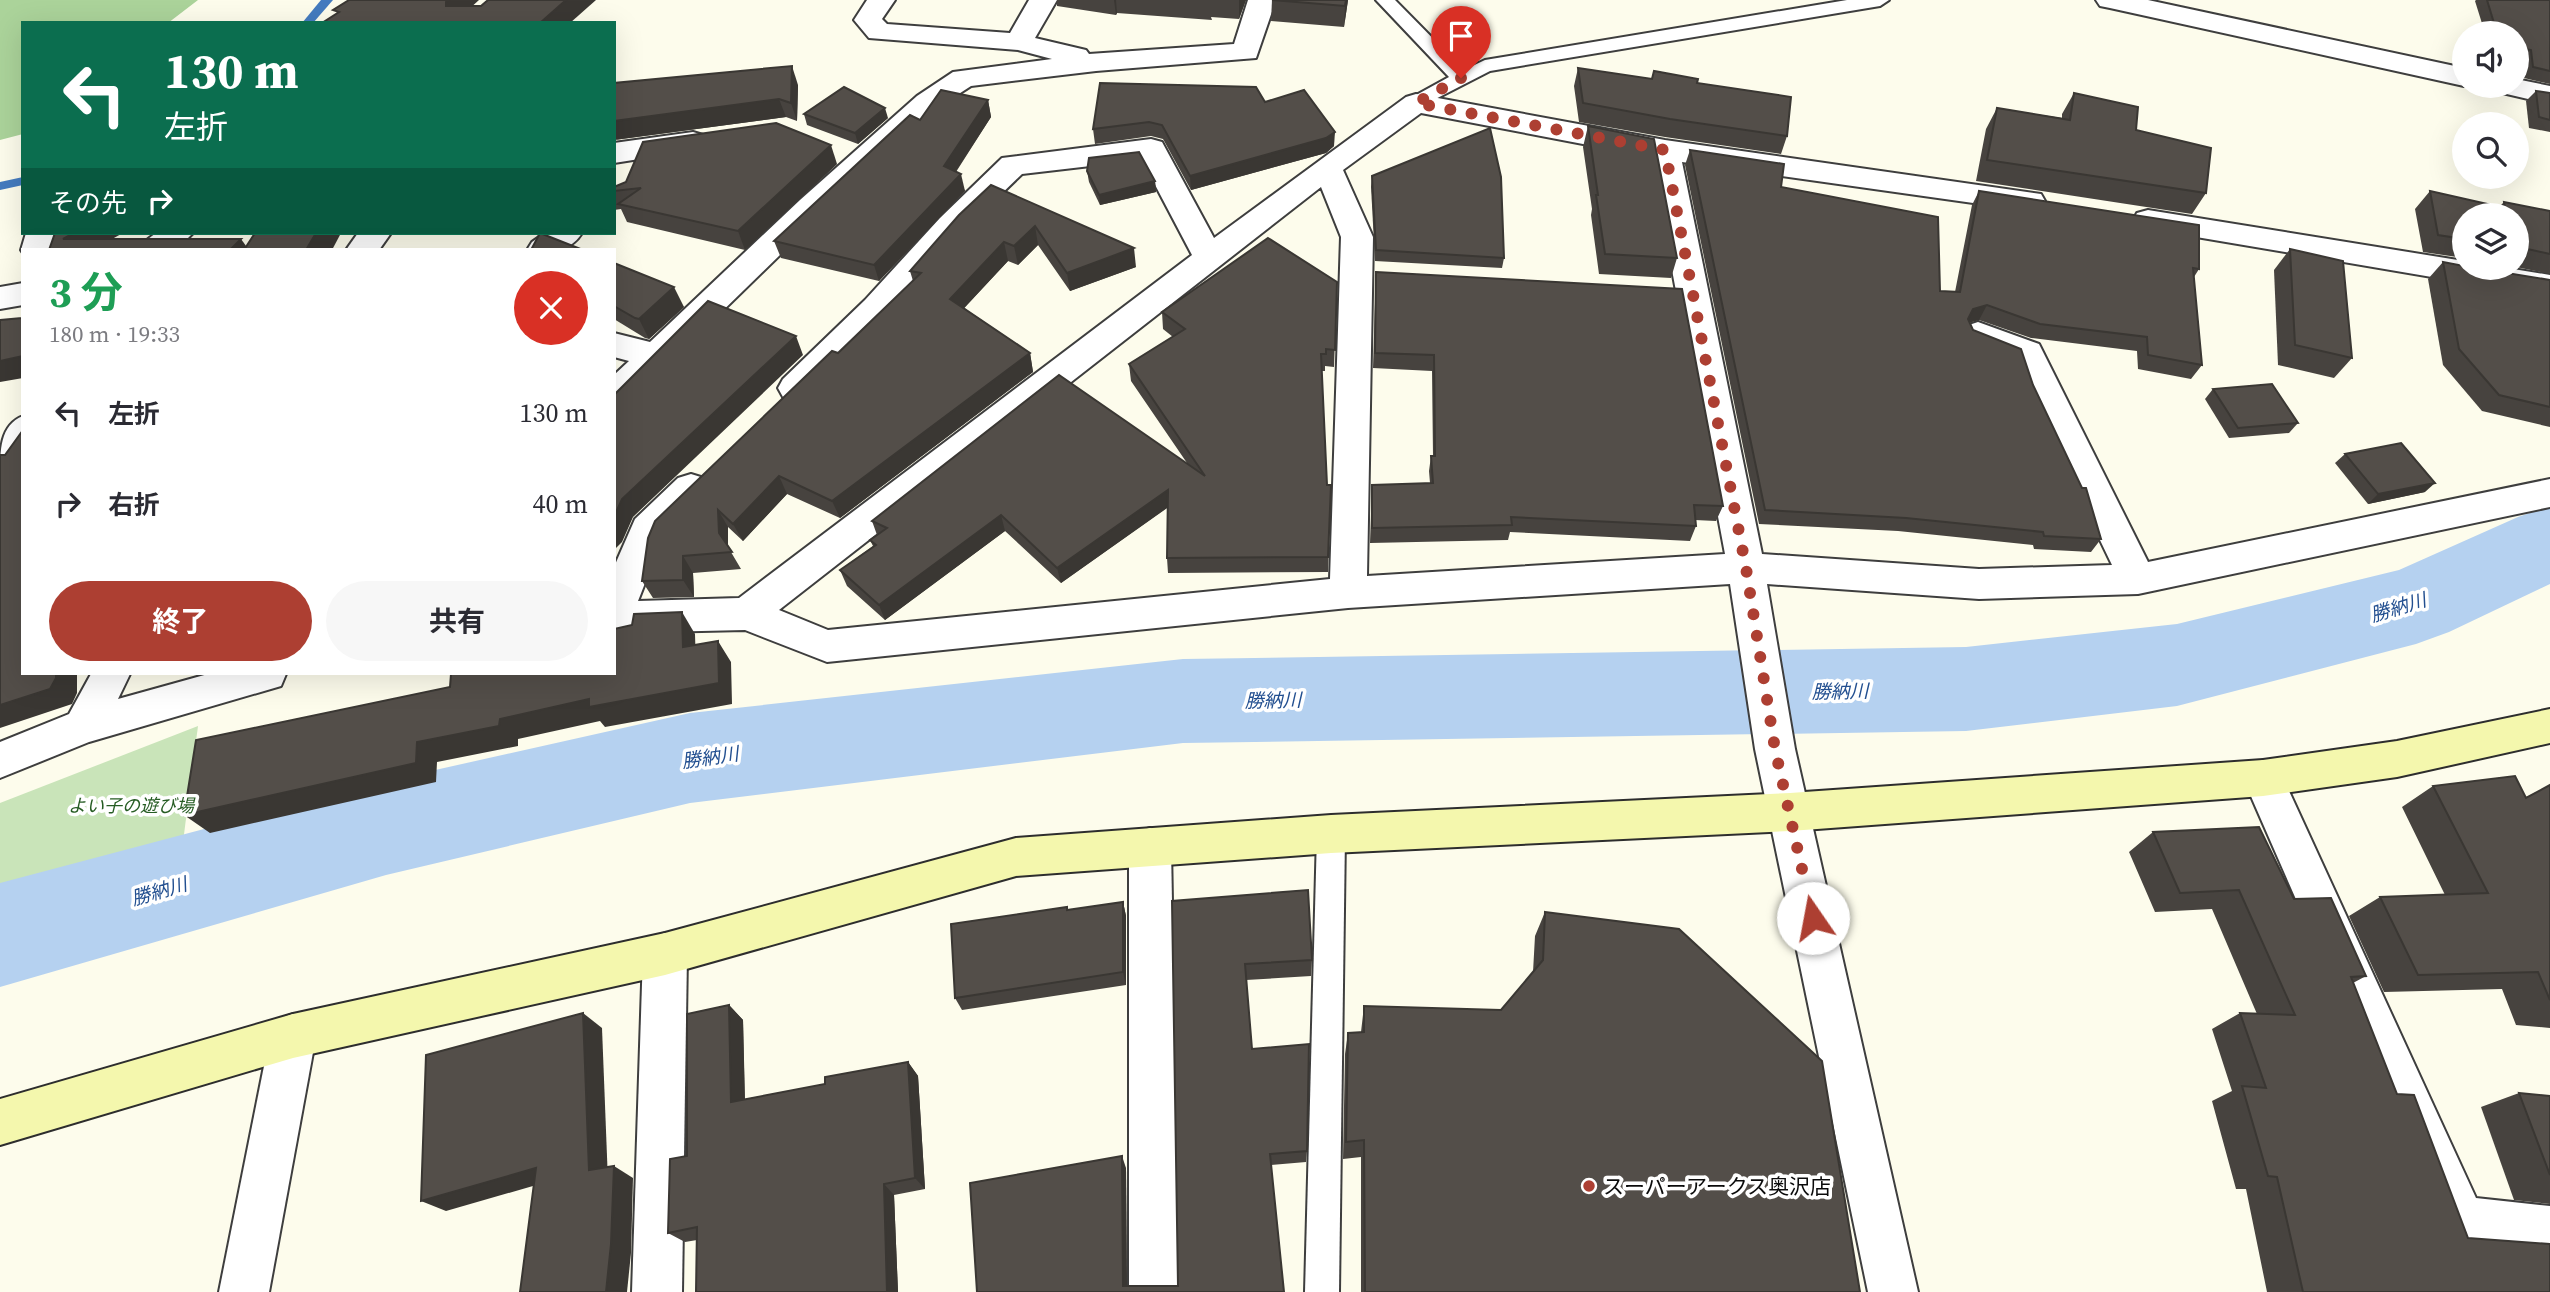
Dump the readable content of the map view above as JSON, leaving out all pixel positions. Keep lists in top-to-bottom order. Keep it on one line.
{"water":["勝納川"],"parks":["よい子の遊び場"],"places":["スーパーアークス奥沢店"],"page":{"turn":["130 m","左折"],"then":"その先","heading":["3 分","180 m · 19:33"],"list":[{"name":"左折","value":"130 m"},{"name":"右折","value":"40 m"}],"buttons":["終了","共有"]}}
